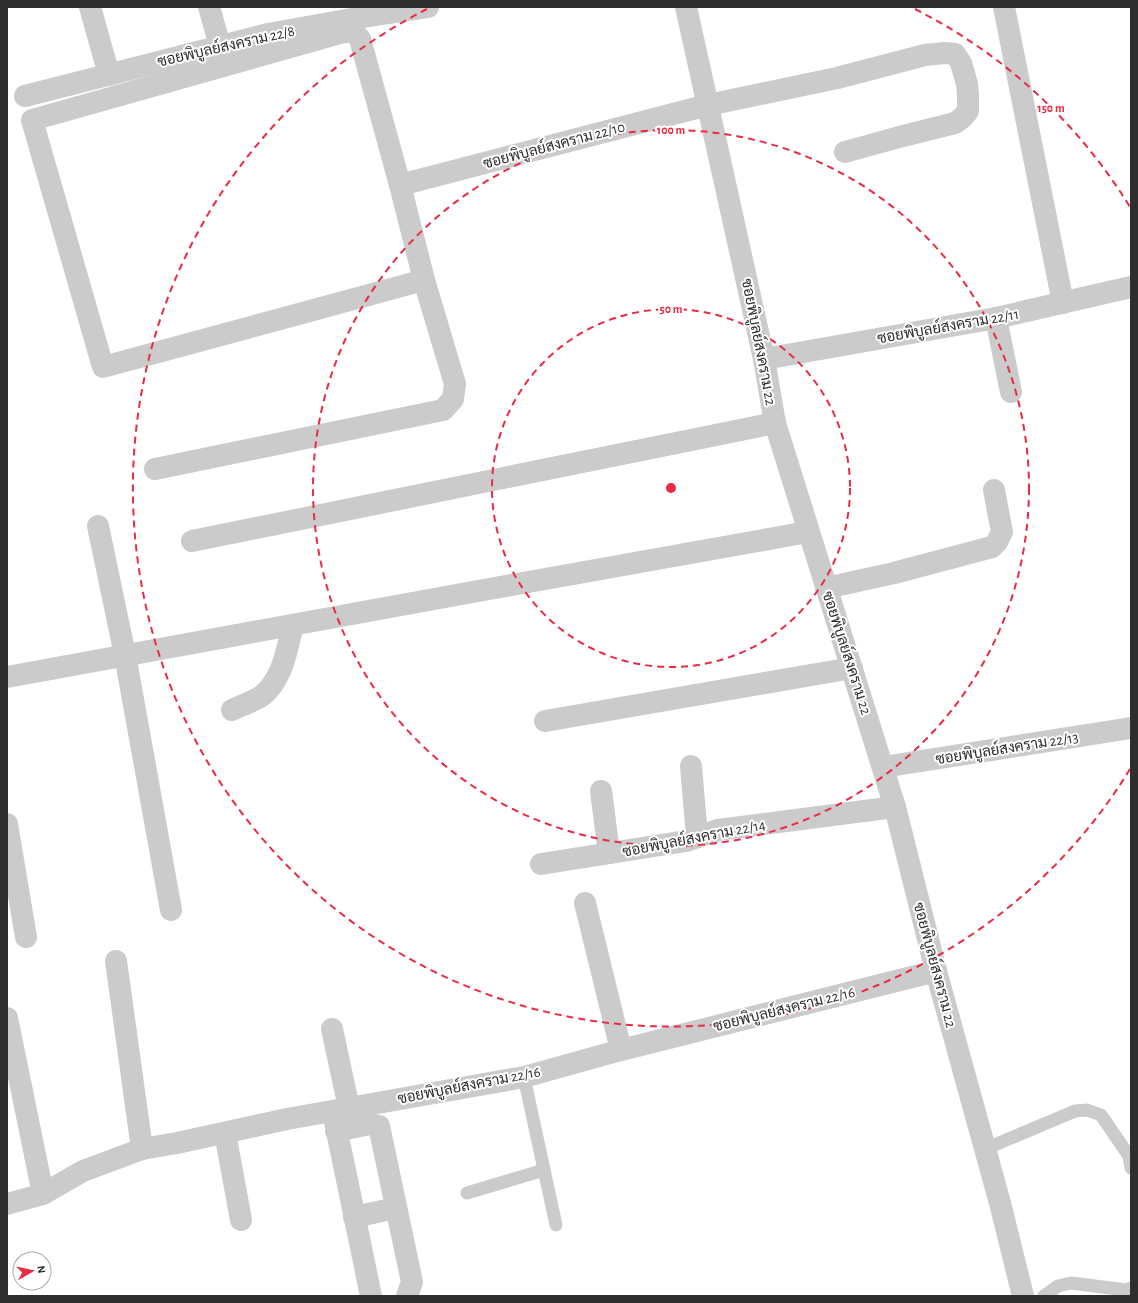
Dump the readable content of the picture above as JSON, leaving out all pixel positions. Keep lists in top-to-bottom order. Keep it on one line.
{"streets":{"street":["ซอยพิบูลย์สงคราม 22/8","ซอยพิบูลย์สงคราม 22/10","ซอยพิบูลย์สงคราม 22/11","ซอยพิบูลย์สงคราม 22","ซอยพิบูลย์สงคราม 22/13","ซอยพิบูลย์สงคราม 22/14","ซอยพิบูลย์สงคราม 22/16"]},"crossings":[["ซอยพิบูลย์สงคราม 22/10","ซอยพิบูลย์สงคราม 22"],["ซอยพิบูลย์สงคราม 22/11","ซอยพิบูลย์สงคราม 22"],["ซอยพิบูลย์สงคราม 22","ซอยพิบูลย์สงคราม 22/13"],["ซอยพิบูลย์สงคราม 22","ซอยพิบูลย์สงคราม 22/14"],["ซอยพิบูลย์สงคราม 22","ซอยพิบูลย์สงคราม 22/16"]],"north":"right","rings":["150 m","100 m","50 m"]}
